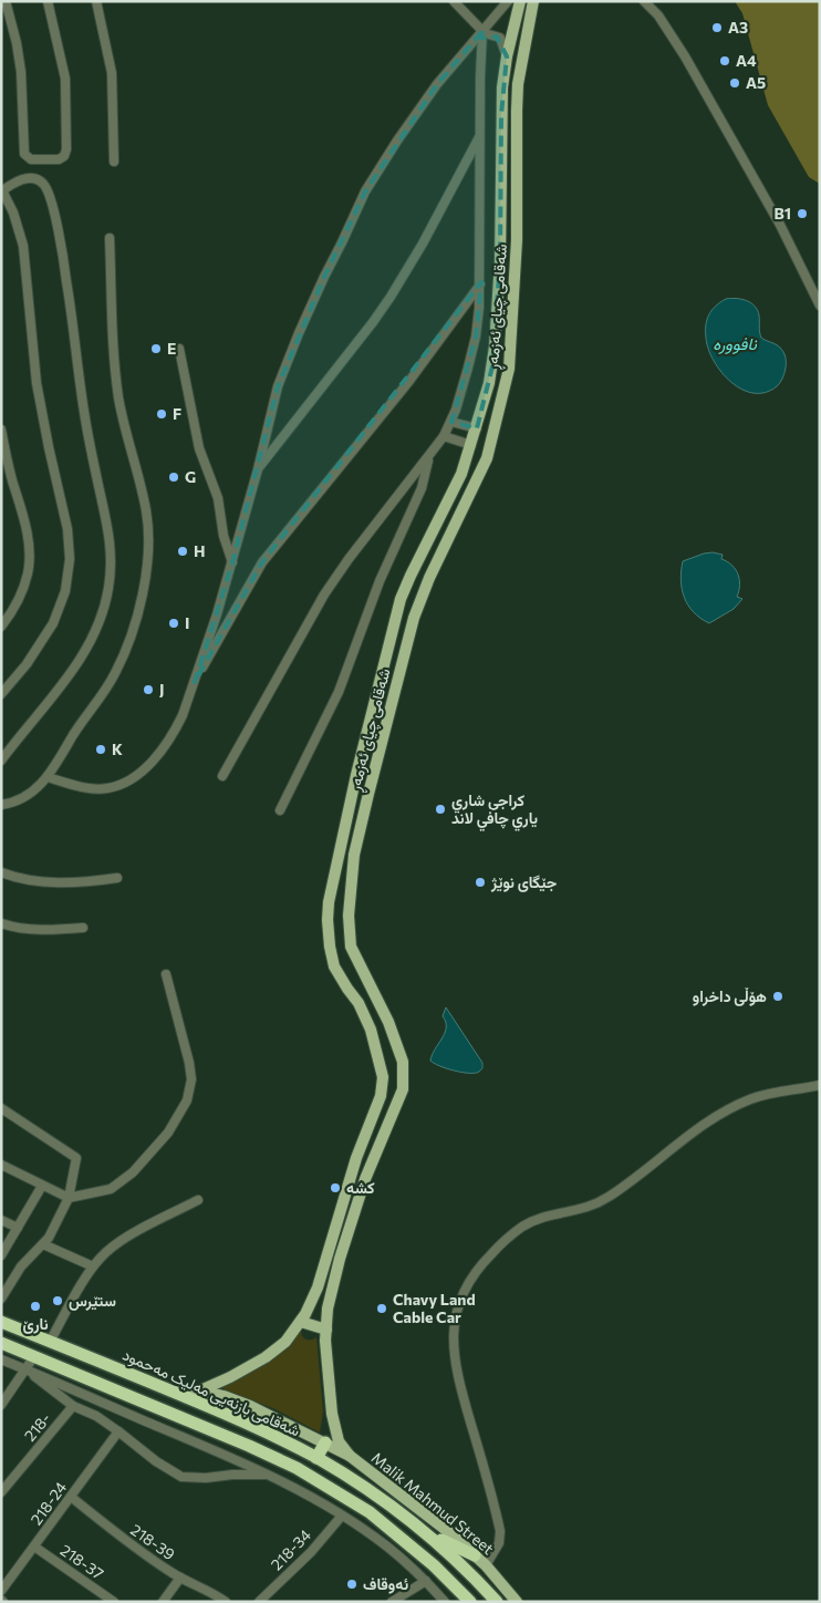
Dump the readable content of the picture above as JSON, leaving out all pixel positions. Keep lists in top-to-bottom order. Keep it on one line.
{"streets":{"highway":["شەقامی بازنەیی مەلیک مەحمود"],"main road":["شەقامی چیای ئەزمەڕ","Malik Mahmud Street"],"street":["218-","218-24","218-39","218-34","218-37"]},"crossings":[["شەقامی چیای ئەزمەڕ","Malik Mahmud Street"],["218-24","218-39"],["218-24","218-37"]],"water":["نافوورە"],"places":["A3","A4","A5","B1","E","F","G","H","I","J","K","كراجي شاري ياري چافي لاند","جێگای نوێژ","هۆڵی داخراو","كشه","ستێرس","نارێ","Chavy Land Cable Car","ئەوقاف"]}
